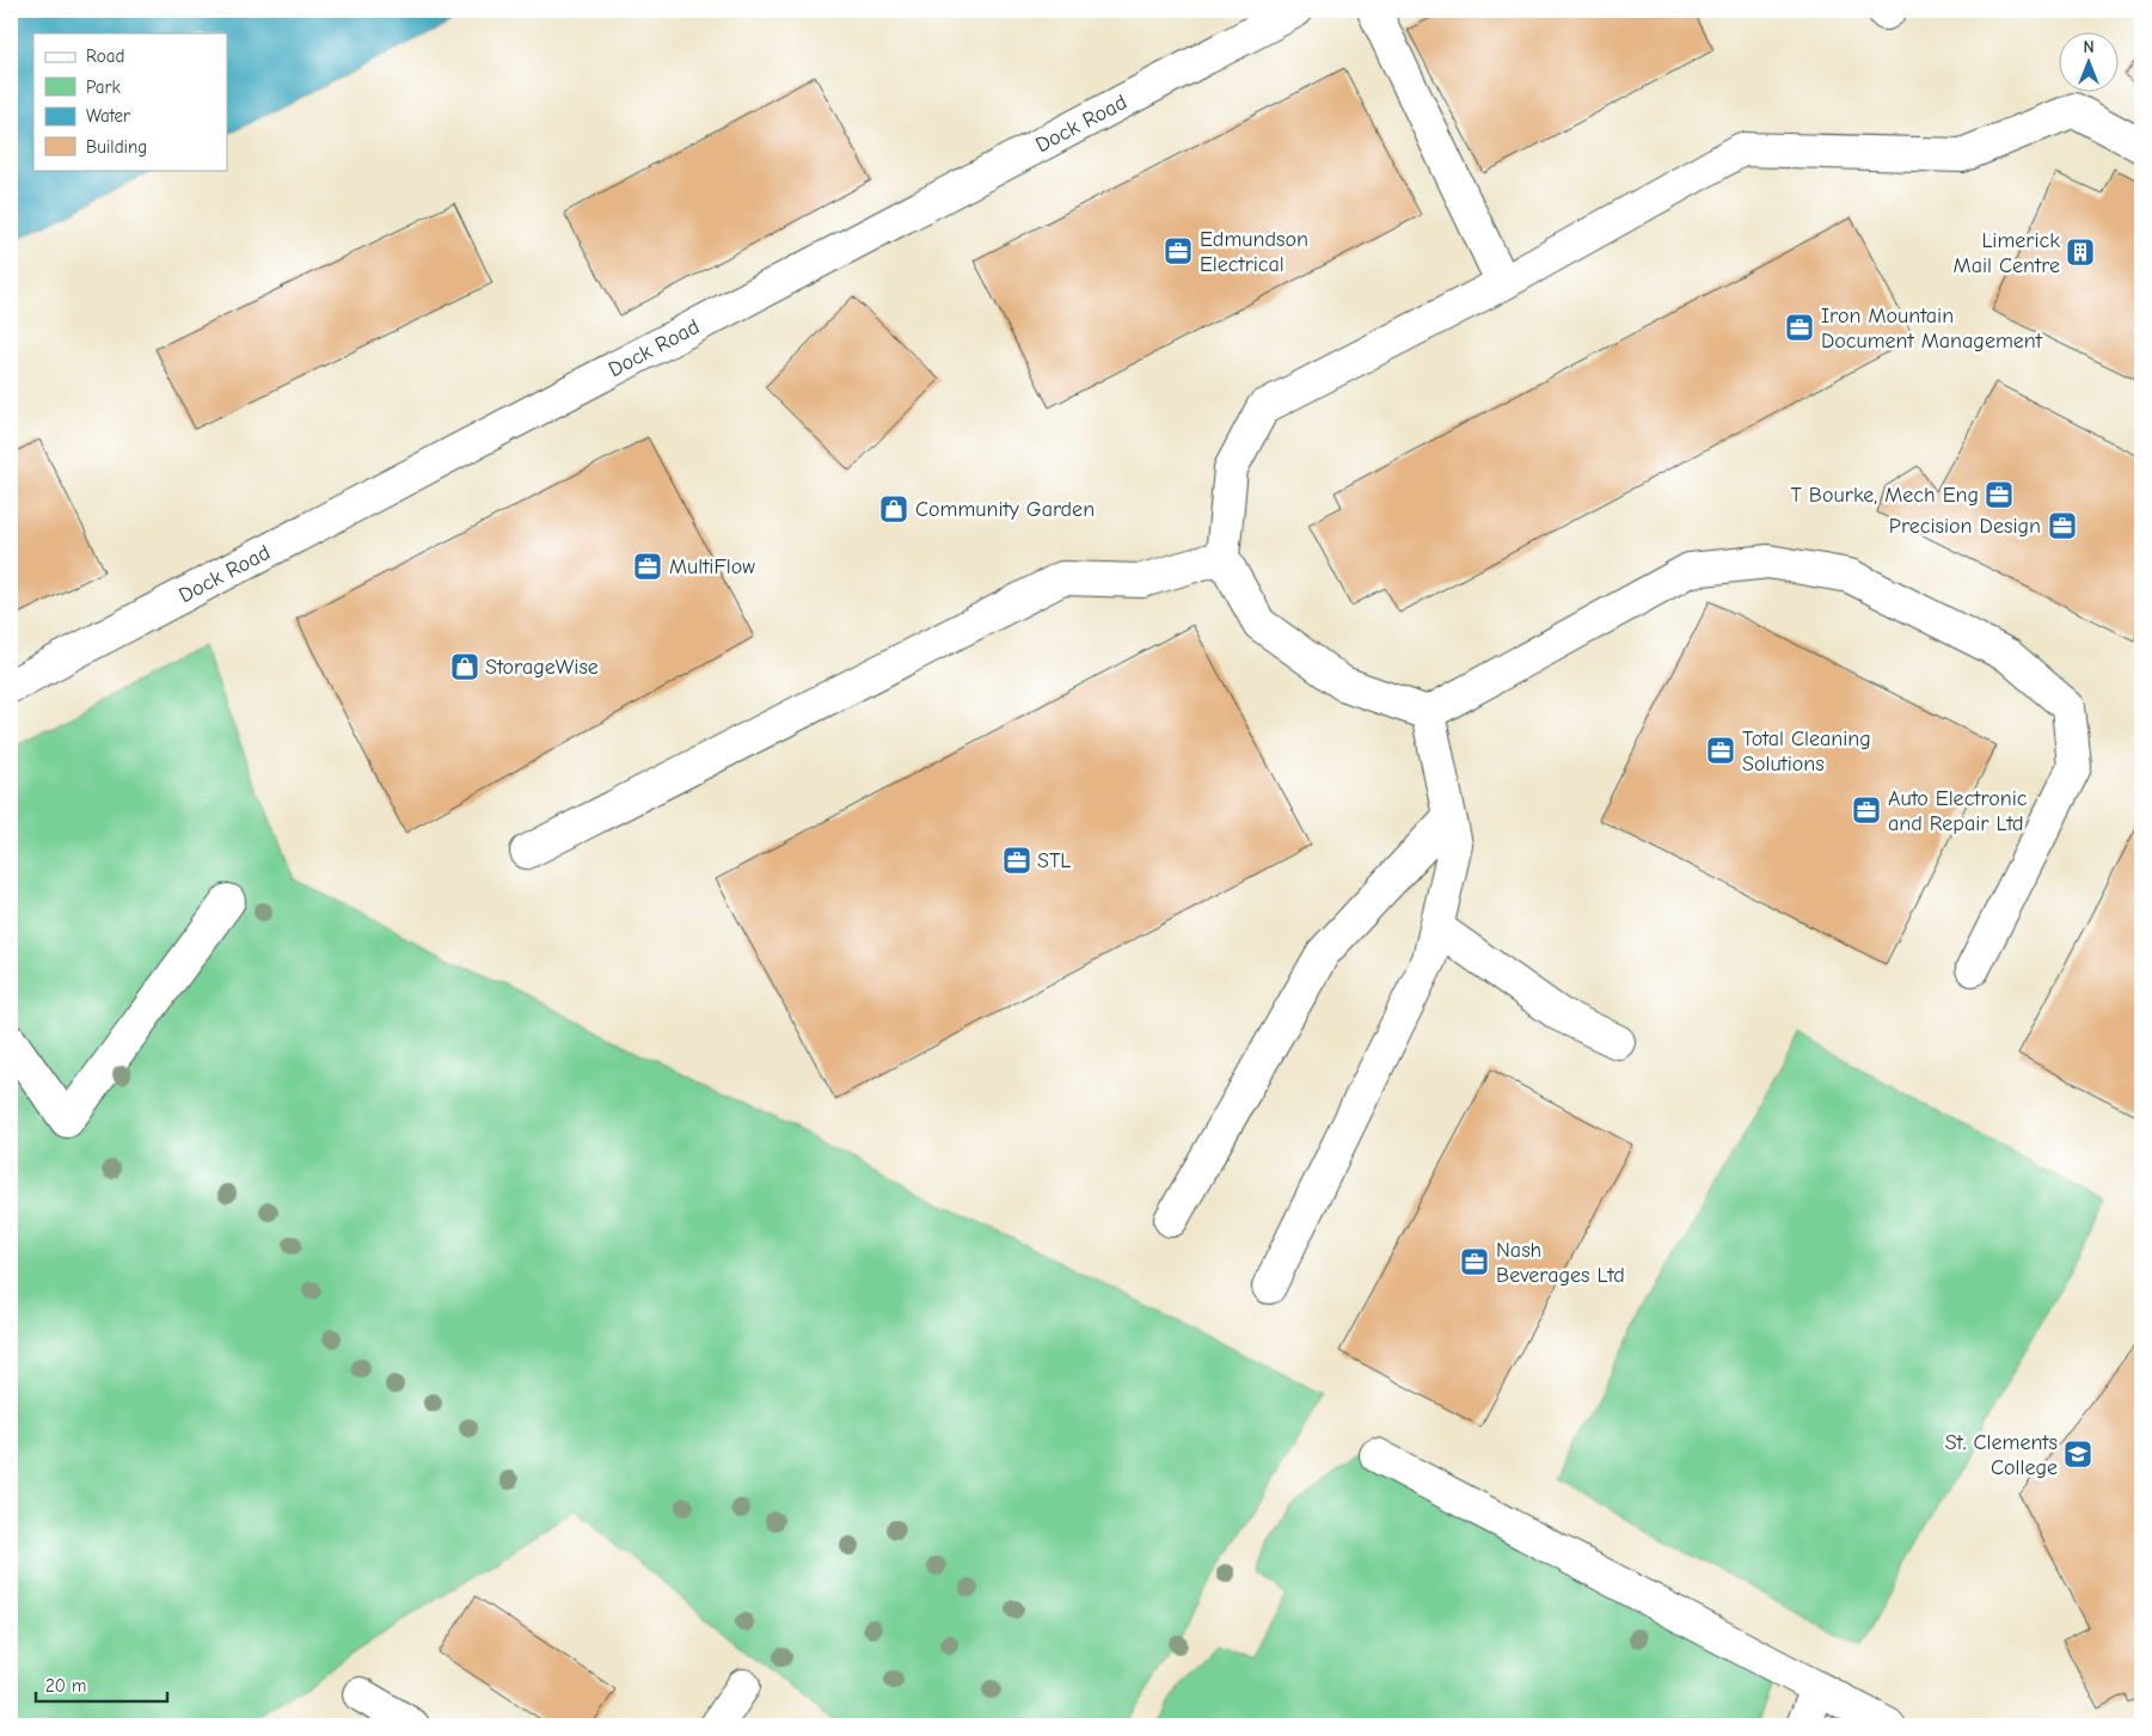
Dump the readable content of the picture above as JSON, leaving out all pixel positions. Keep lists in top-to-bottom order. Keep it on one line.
{"streets":{"main road":["Dock Road"]},"places":{"office":["Edmundson Electrical","Iron Mountain Document Management","T Bourke, Mech Eng","Precision Design","MultiFlow","Total Cleaning Solutions","Auto Electronic and Repair Ltd","STL","Nash Beverages Ltd"],"building":["Limerick Mail Centre"],"shop":["Community Garden","StorageWise"],"school or university":["St. Clements College"]},"legend":["Road","Park","Water","Building"],"scale_bar":"20 m","north":"top"}
